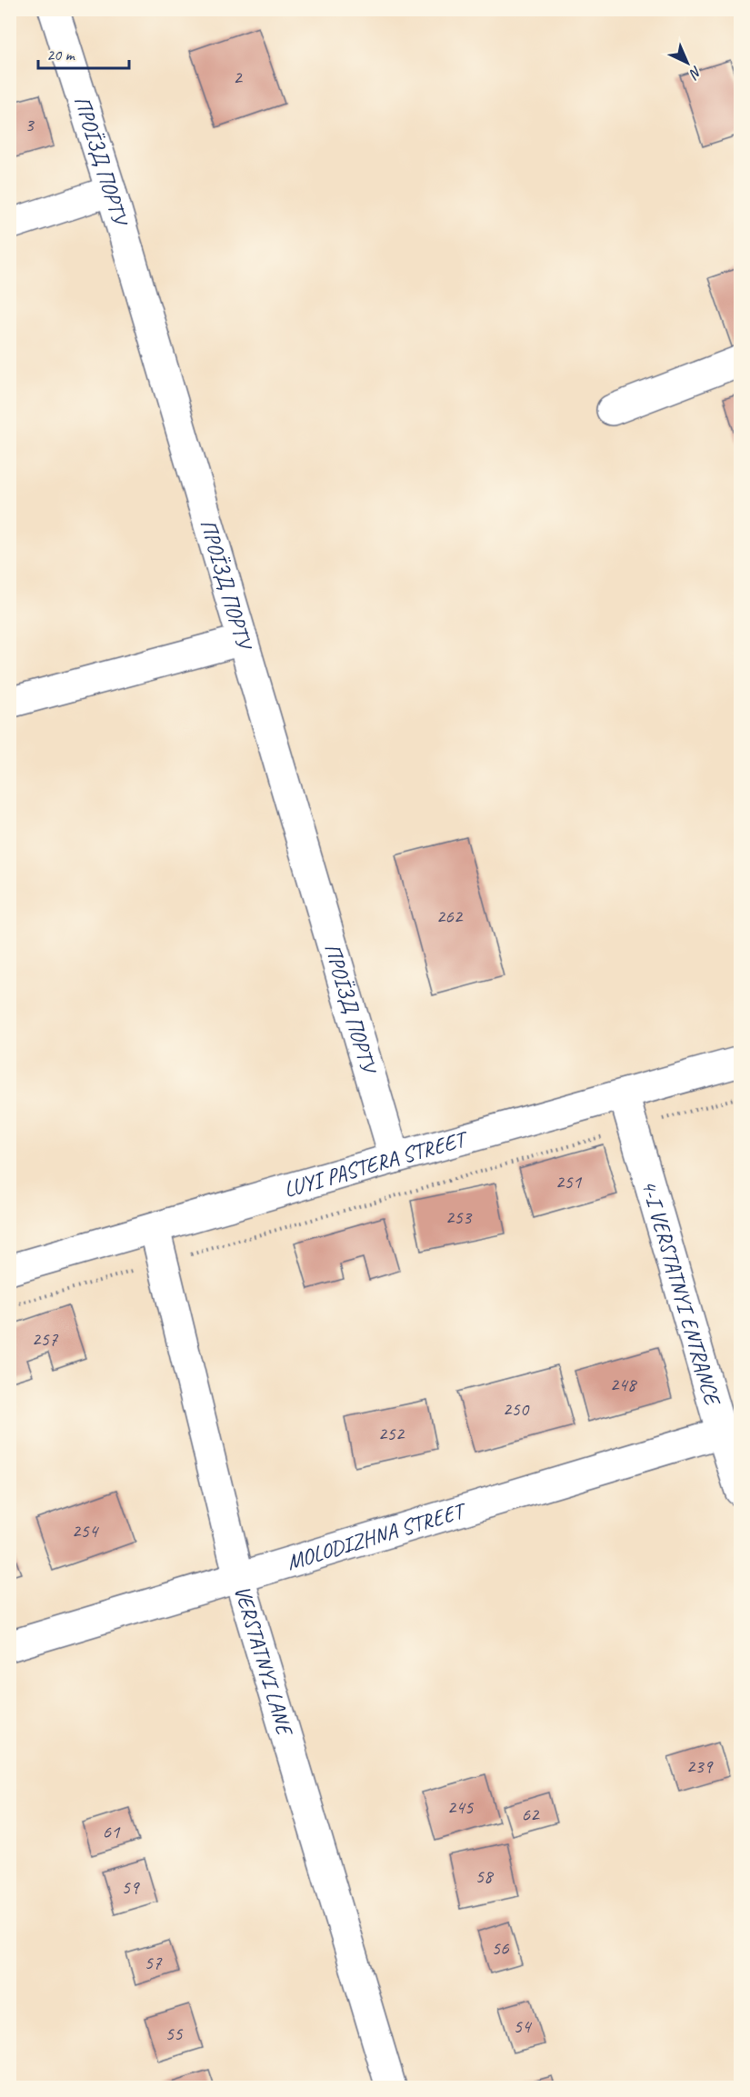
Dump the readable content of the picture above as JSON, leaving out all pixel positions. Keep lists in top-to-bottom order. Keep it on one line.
{"streets":{"street":["ПРОЇЗД ПОРТУ","LUYI PASTERA STREET","4-I VERSTATNYI ENTRANCE","MOLODIZHNA STREET","VERSTATNYI LANE"]},"crossings":[["ПРОЇЗД ПОРТУ","LUYI PASTERA STREET"],["LUYI PASTERA STREET","4-I VERSTATNYI ENTRANCE"],["LUYI PASTERA STREET","VERSTATNYI LANE"],["4-I VERSTATNYI ENTRANCE","MOLODIZHNA STREET"],["MOLODIZHNA STREET","VERSTATNYI LANE"]],"house_numbers":["2","3","262","251","253","257","248","250","252","254","239","245","62","61","58","59","56","57","54","55"],"scale_bar":"20 m","north":"bottom right"}
